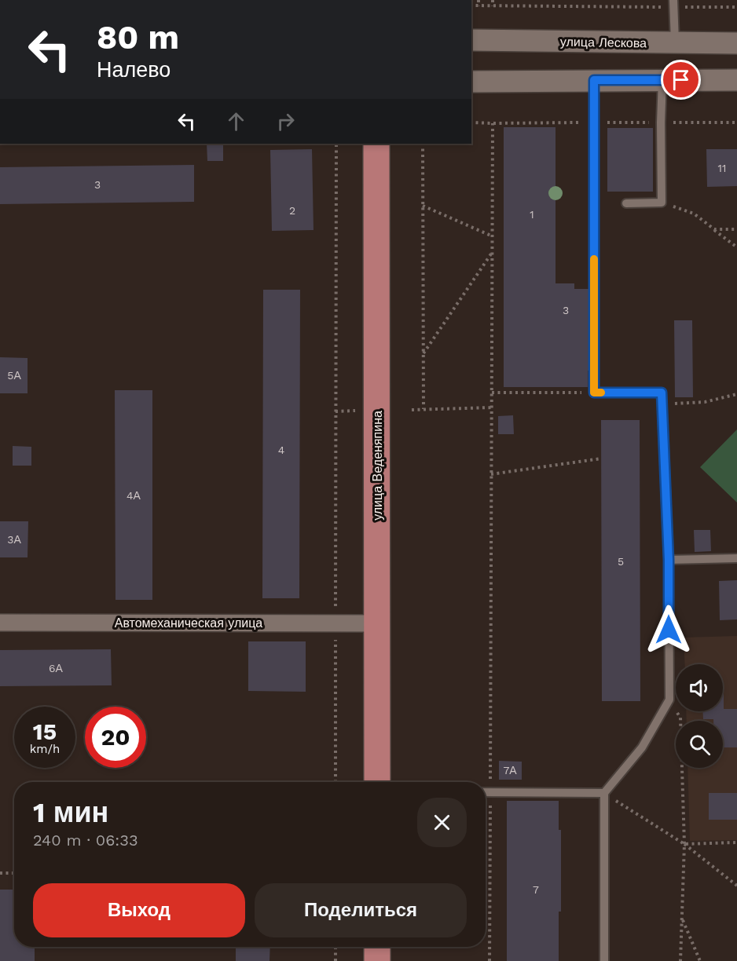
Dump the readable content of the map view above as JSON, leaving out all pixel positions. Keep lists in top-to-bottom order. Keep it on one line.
{"streets":{"main road":["улица Веденяпина"],"street":["улица Лескова","Автомеханическая улица"]},"crossings":[["улица Веденяпина","Автомеханическая улица"]],"house_numbers":["11","3","2","1","3","5А","4","4А","3А","5","6А","7А","7"],"page":{"turn":["80 m","Налево"],"speed":"15 km/h","limit":"20","heading":["1 мин","240 m · 06:33"],"buttons":["Выход","Поделиться"]}}
